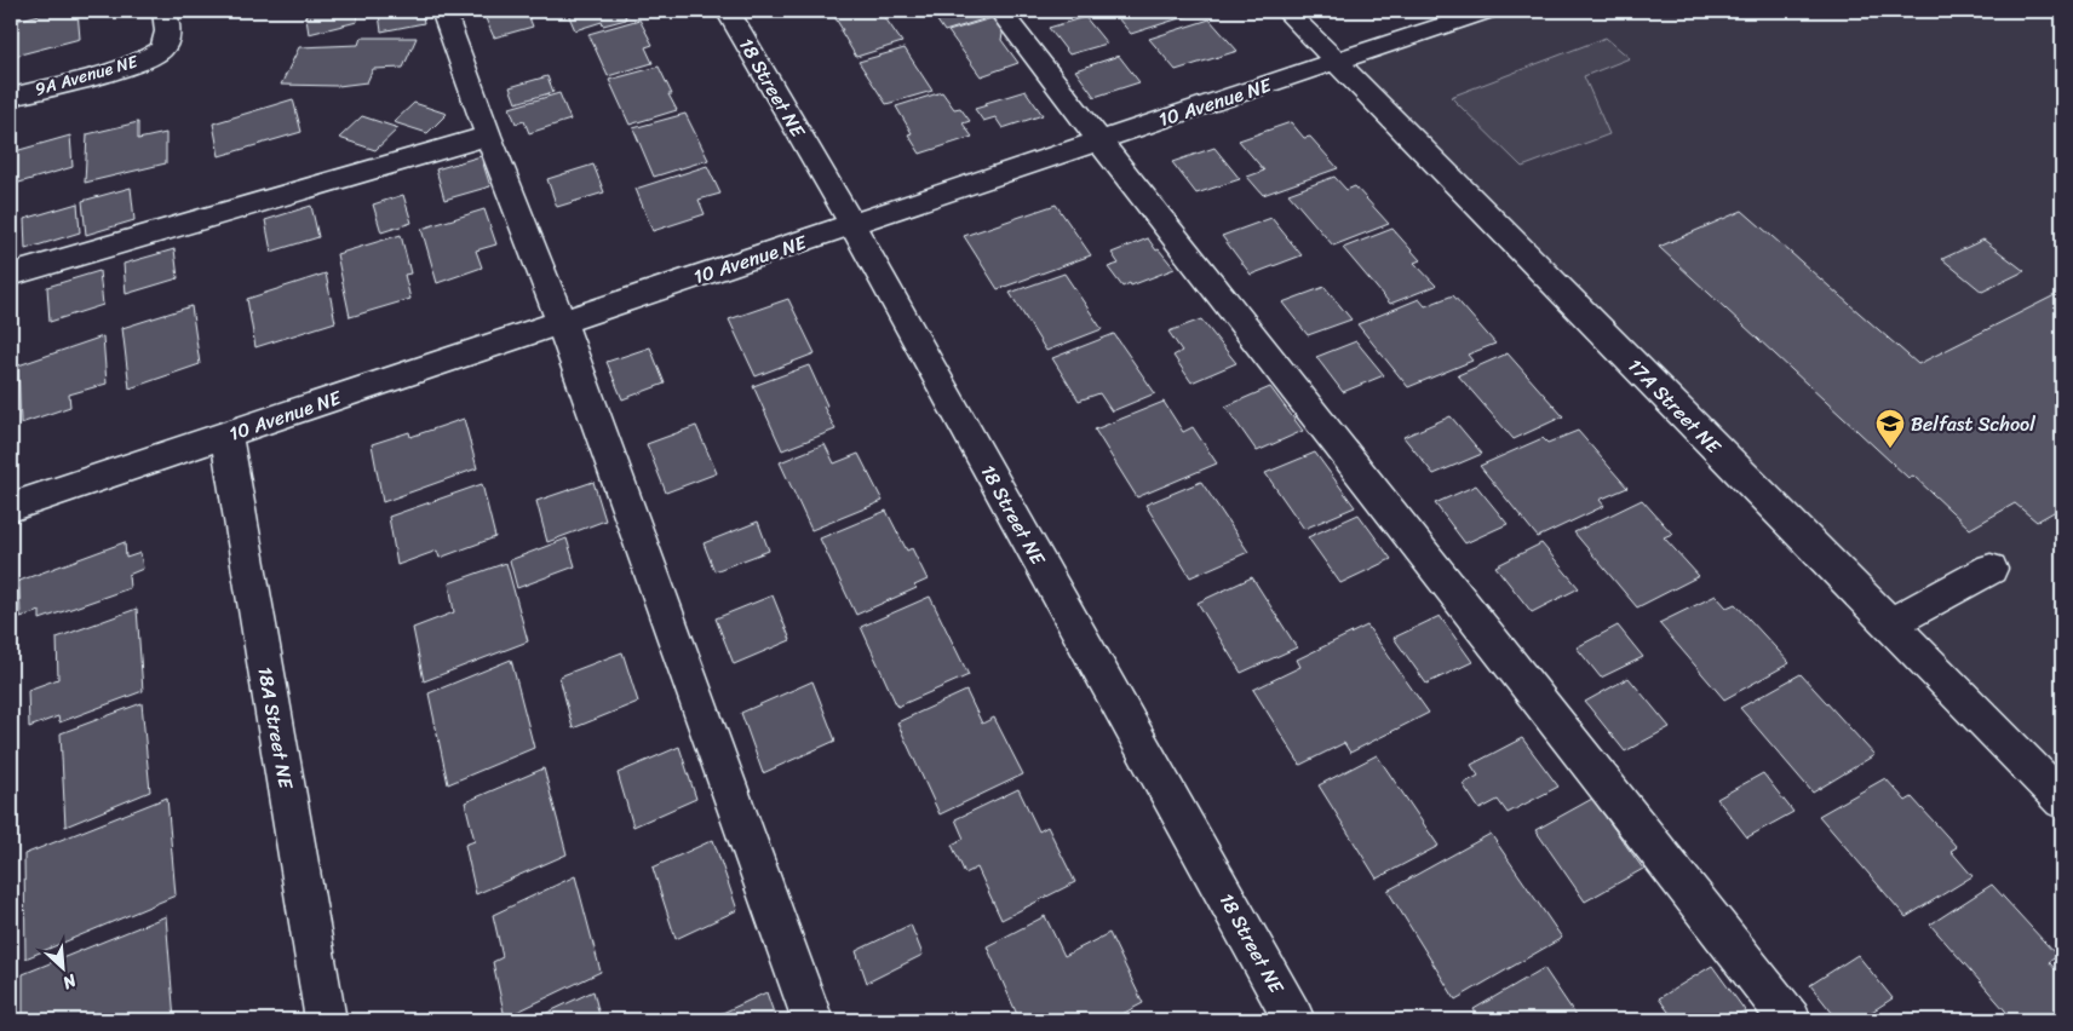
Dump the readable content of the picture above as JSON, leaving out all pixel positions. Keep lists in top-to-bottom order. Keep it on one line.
{"streets":{"street":["9A Avenue NE","18 Street NE","10 Avenue NE","17A Street NE","18A Street NE"]},"crossings":[["18 Street NE","10 Avenue NE"],["10 Avenue NE","17A Street NE"],["10 Avenue NE","18A Street NE"]],"places":{"school or university":["Belfast School"]},"north":"bottom right"}
